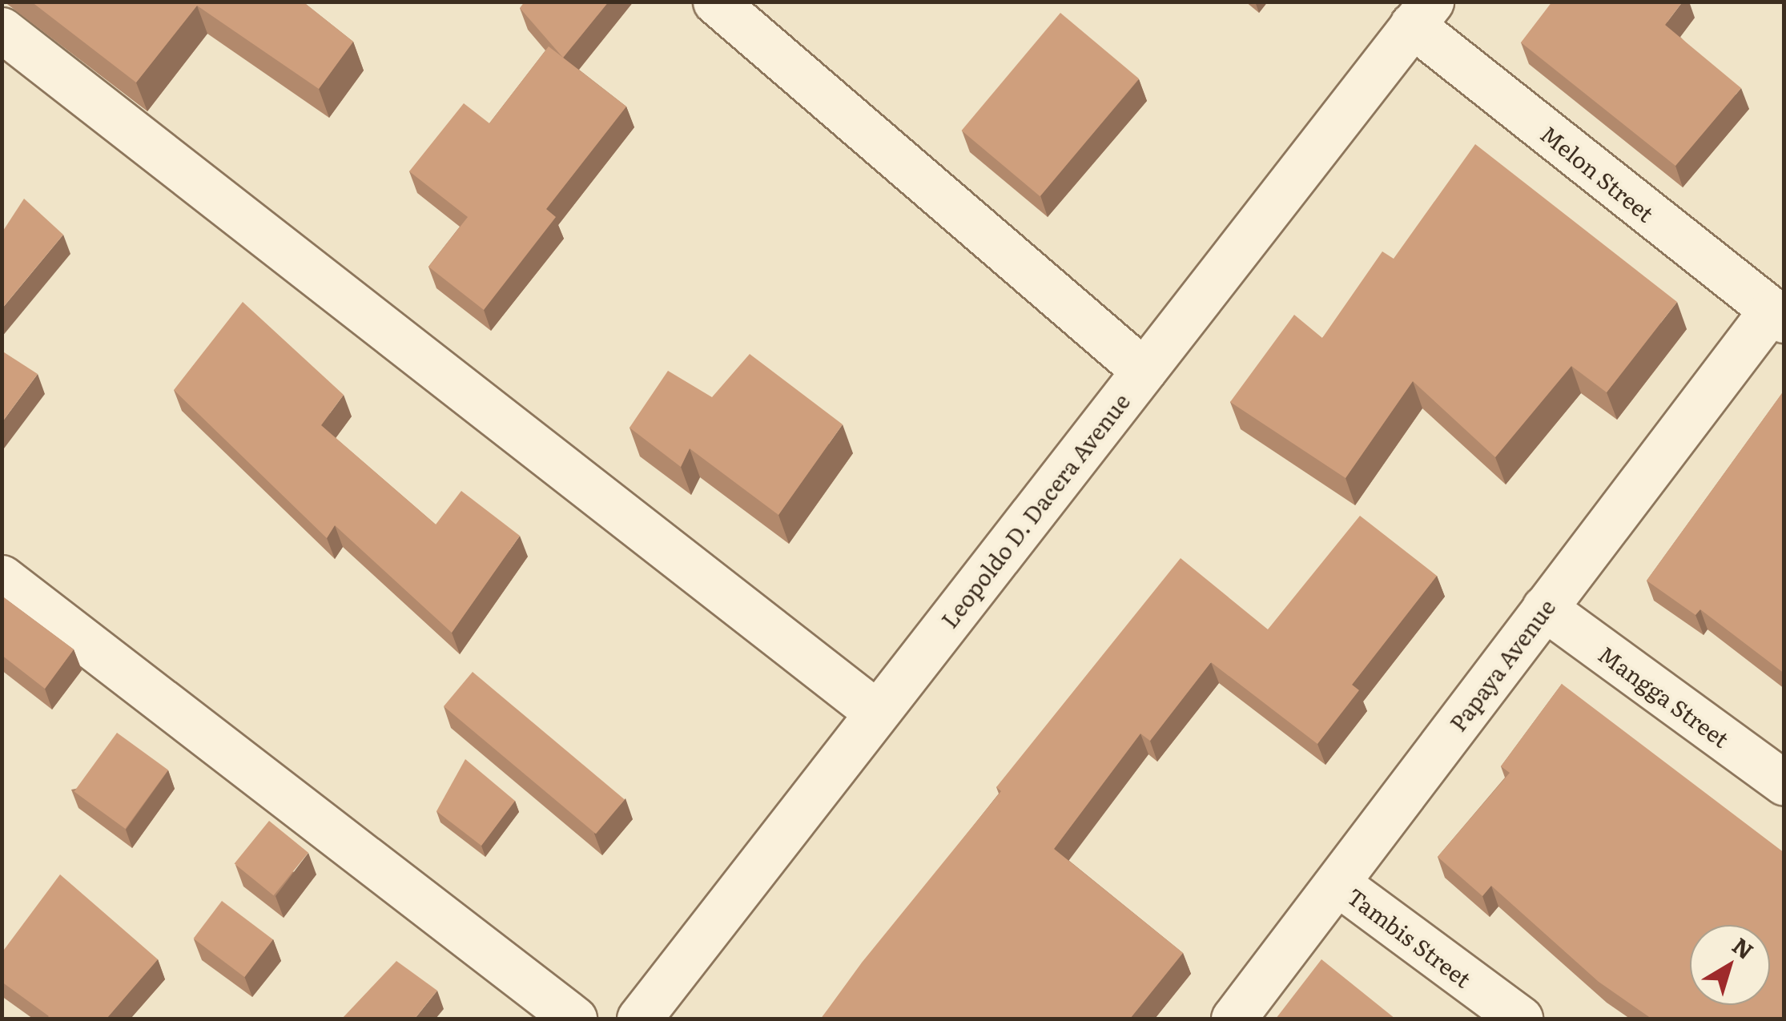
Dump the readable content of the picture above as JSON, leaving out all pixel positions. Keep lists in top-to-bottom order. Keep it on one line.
{"streets":{"street":["Melon Street","Leopoldo D. Dacera Avenue","Papaya Avenue","Mangga Street","Tambis Street"]},"crossings":[["Melon Street","Leopoldo D. Dacera Avenue"],["Melon Street","Papaya Avenue"],["Papaya Avenue","Mangga Street"],["Papaya Avenue","Tambis Street"]],"north":"top right"}
